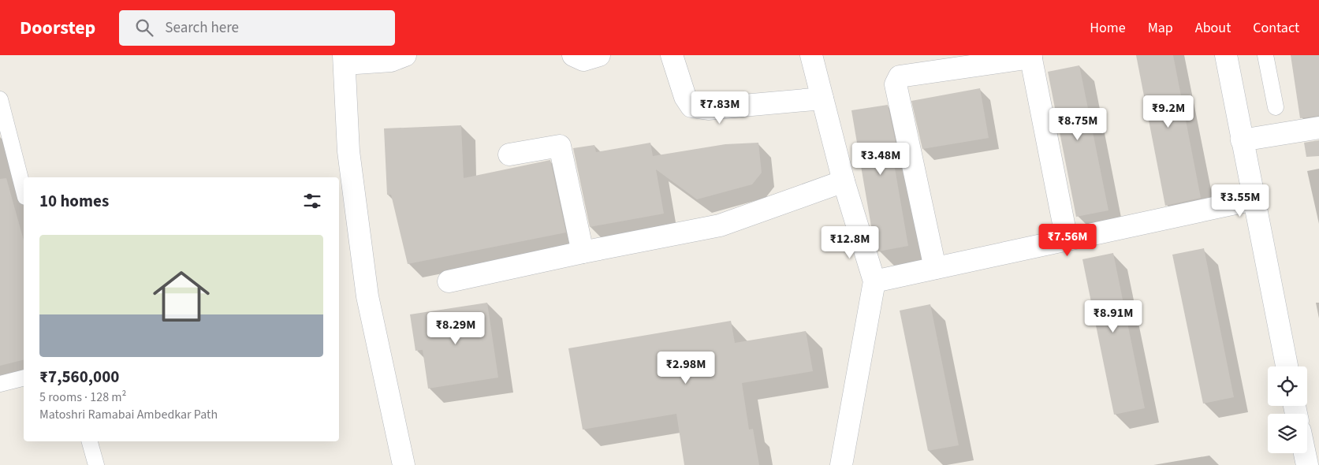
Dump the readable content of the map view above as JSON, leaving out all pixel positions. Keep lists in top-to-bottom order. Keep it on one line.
{"page":{"header":"Doorstep","search":"Search here","nav":["Home","Map","About","Contact"],"price":["₹7.83M","₹9.2M","₹8.75M","₹3.48M","₹3.55M","₹7.56M","₹12.8M","₹8.91M","₹8.29M","₹2.98M"],"heading":"10 homes","list":[{"name":"₹7,560,000","note":"5 rooms · 128 m² · Matoshri Ramabai Ambedkar Path"}]}}
